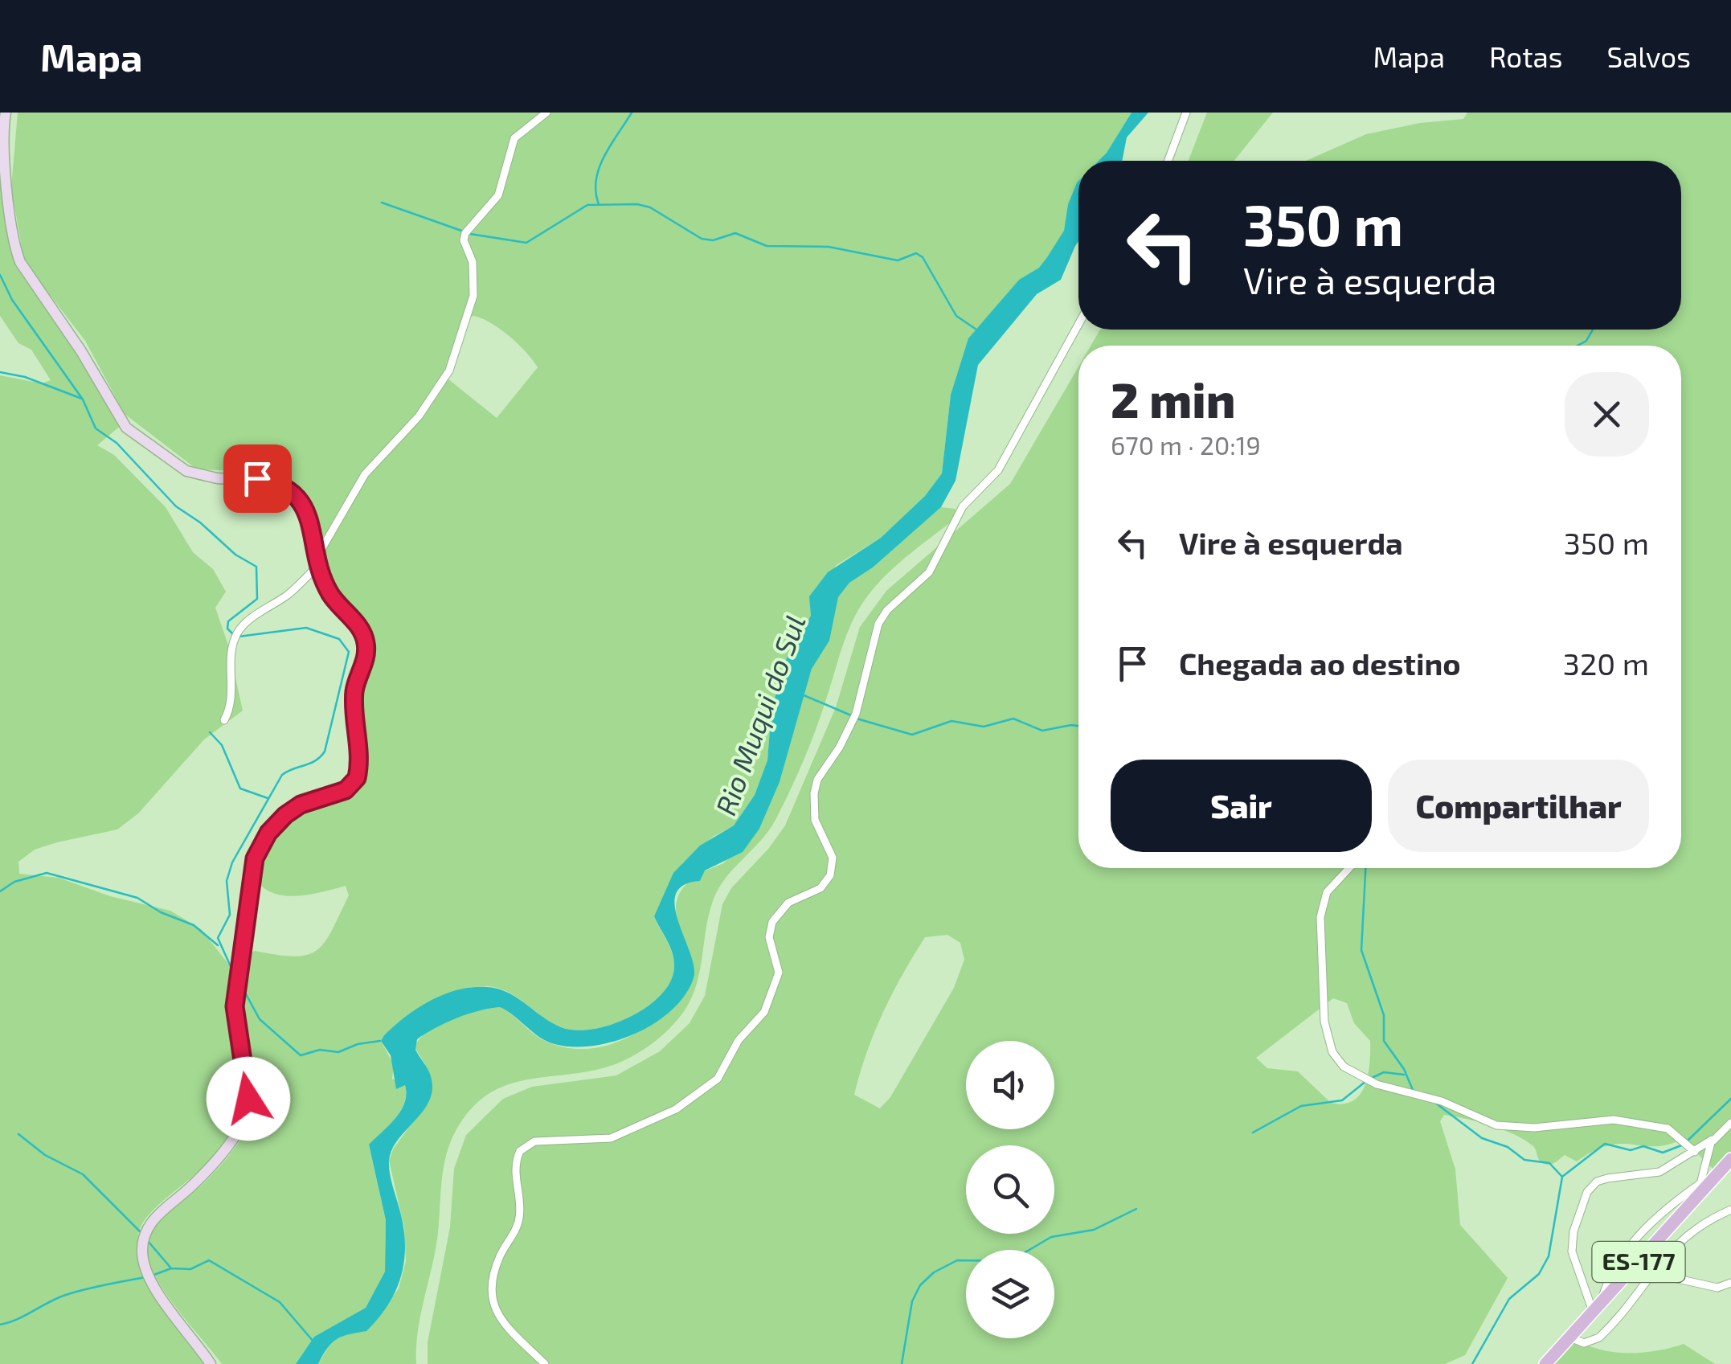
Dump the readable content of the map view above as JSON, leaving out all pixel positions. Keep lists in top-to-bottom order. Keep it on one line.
{"streets":{"main road":["ES-177"]},"water":["Rio Muqui do Sul"],"page":{"header":"Mapa","nav":["Mapa","Rotas","Salvos"],"turn":["350 m","Vire à esquerda"],"heading":["2 min","670 m · 20:19"],"list":[{"name":"Vire à esquerda","value":"350 m"},{"name":"Chegada ao destino","value":"320 m"}],"buttons":["Sair","Compartilhar"]}}
